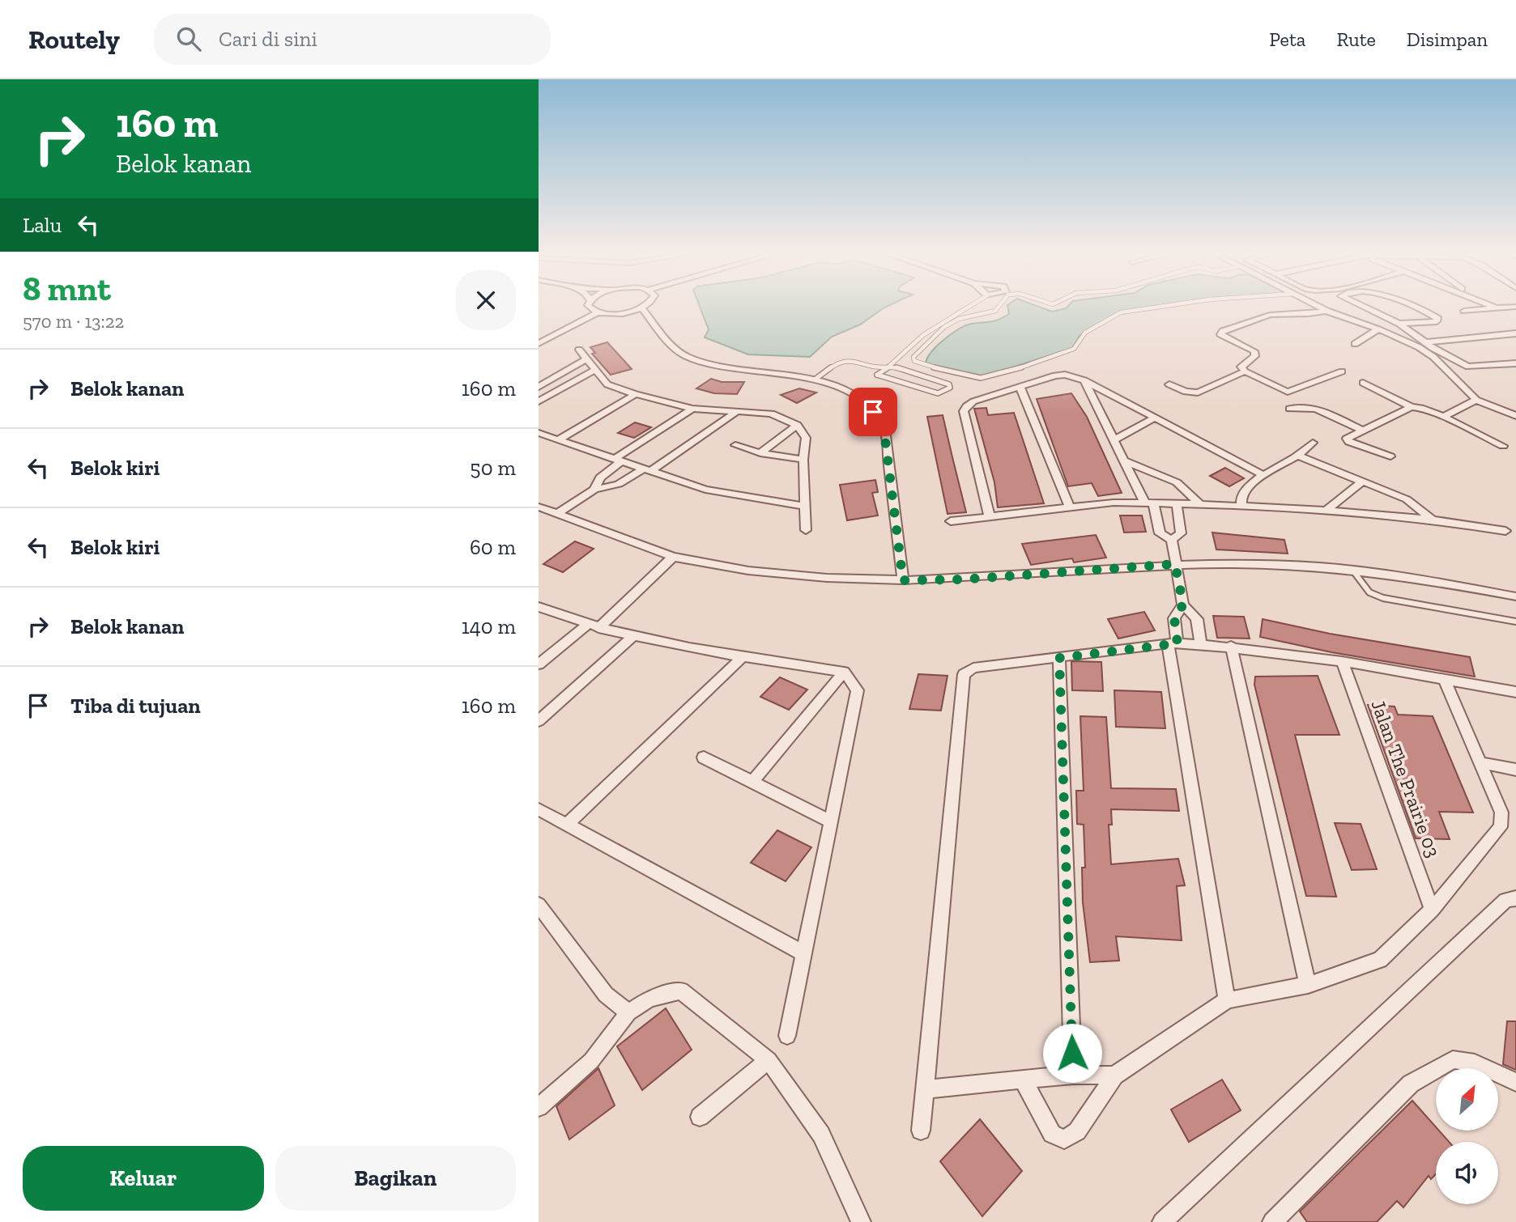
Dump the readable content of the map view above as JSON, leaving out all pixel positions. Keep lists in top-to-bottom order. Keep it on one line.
{"streets":{"street":["Jalan The Prairie 03"]},"north":"top right","page":{"header":"Routely","search":"Cari di sini","nav":["Peta","Rute","Disimpan"],"turn":["160 m","Belok kanan"],"then":"Lalu","heading":["8 mnt","570 m · 13:22"],"list":[{"name":"Belok kanan","value":"160 m"},{"name":"Belok kiri","value":"50 m"},{"name":"Belok kiri","value":"60 m"},{"name":"Belok kanan","value":"140 m"},{"name":"Tiba di tujuan","value":"160 m"}],"buttons":["Keluar","Bagikan"]}}
